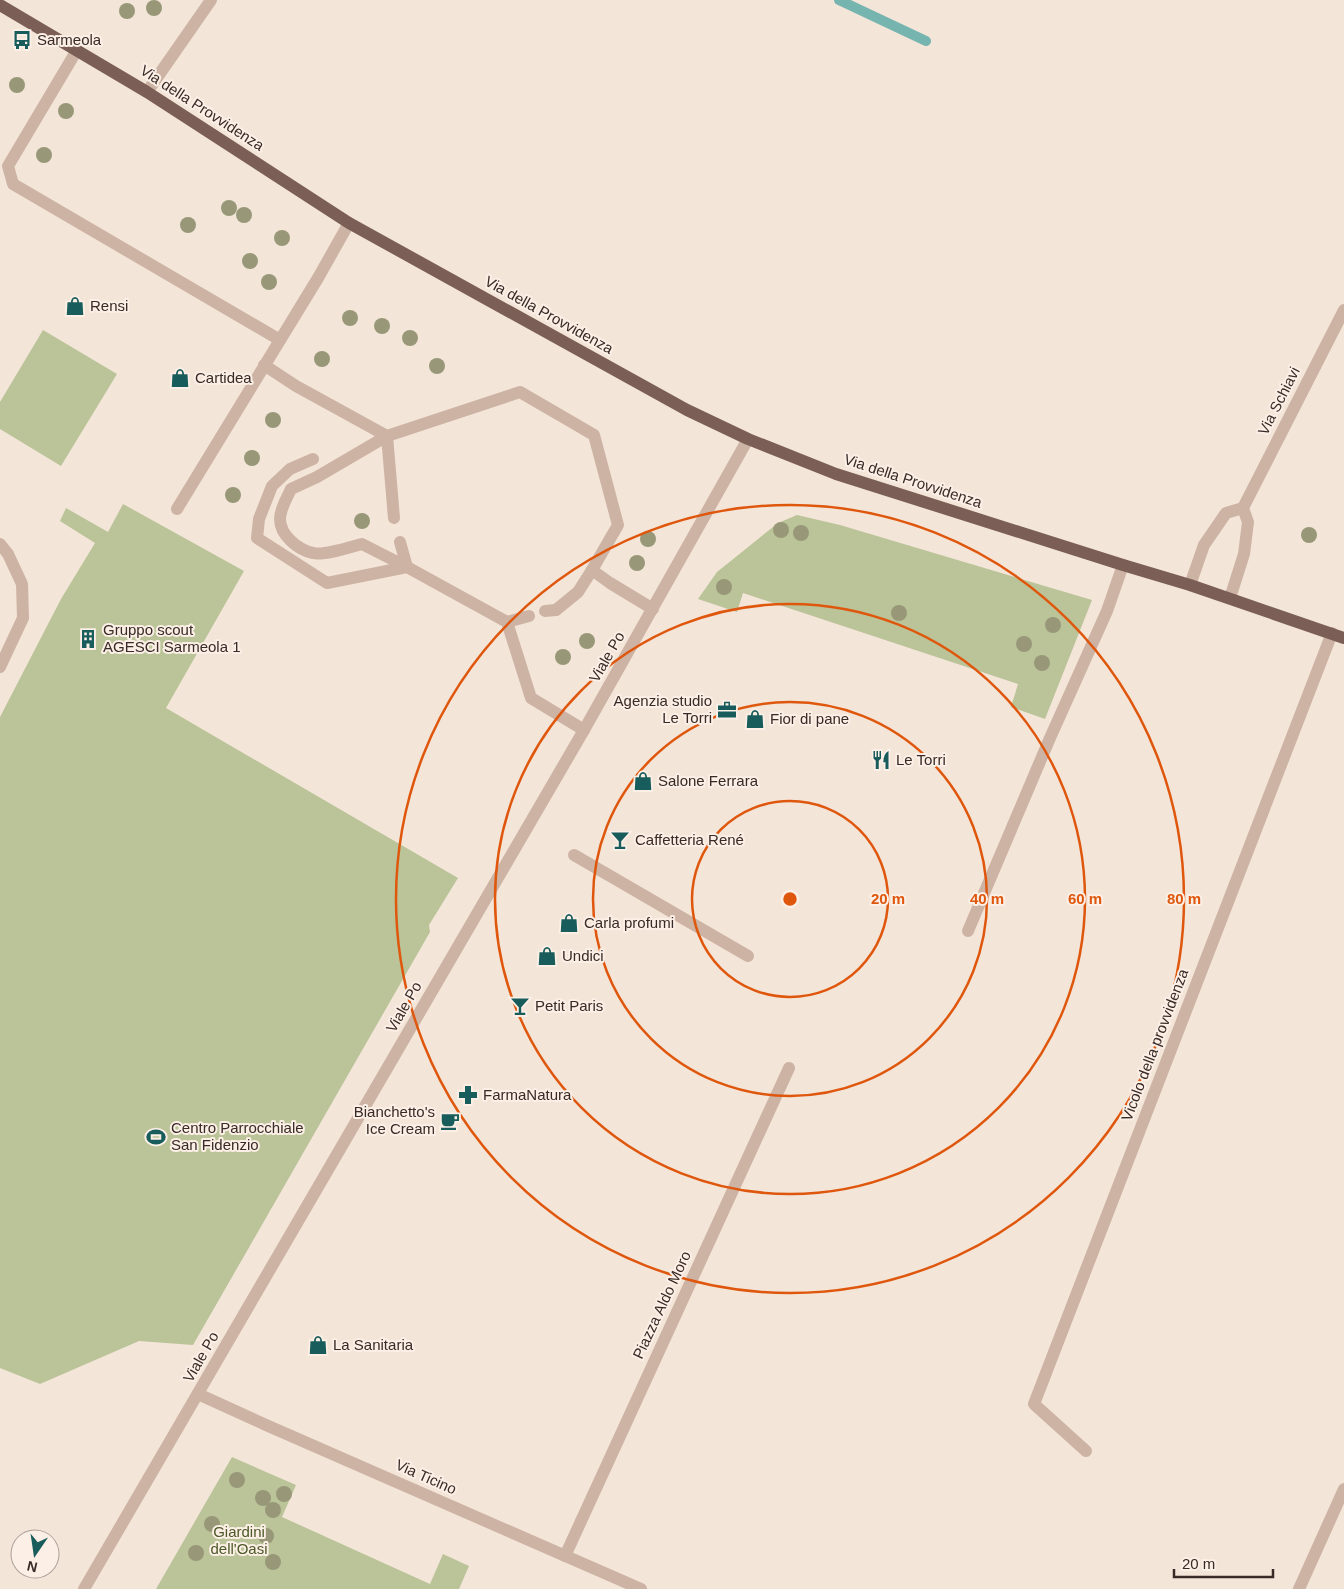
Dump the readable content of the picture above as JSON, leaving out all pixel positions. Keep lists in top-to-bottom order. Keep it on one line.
{"streets":{"main road":["Via della Provvidenza"],"street":["Via Schiavi","Viale Po","Vicolo della provvidenza","Piazza Aldo Moro","Via Ticino"]},"crossings":[["Via della Provvidenza","Viale Po"],["Via della Provvidenza","Vicolo della provvidenza"],["Viale Po","Via Ticino"],["Piazza Aldo Moro","Via Ticino"]],"parks":["Giardini dell'Oasi"],"places":{"bus stop":["Sarmeola"],"shop":["Rensi","Cartidea","Fior di pane","Salone Ferrara","Carla profumi","Undici","La Sanitaria"],"building":["Gruppo scout AGESCI Sarmeola 1"],"office":["Agenzia studio Le Torri"],"restaurant":["Le Torri"],"bar":["Caffetteria René","Petit Paris"],"pharmacy":["FarmaNatura"],"cafe":["Bianchetto's Ice Cream"],"sports":["Centro Parrocchiale San Fidenzio"]},"scale_bar":"20 m","north":"bottom","rings":["20 m","40 m","60 m","80 m"]}
